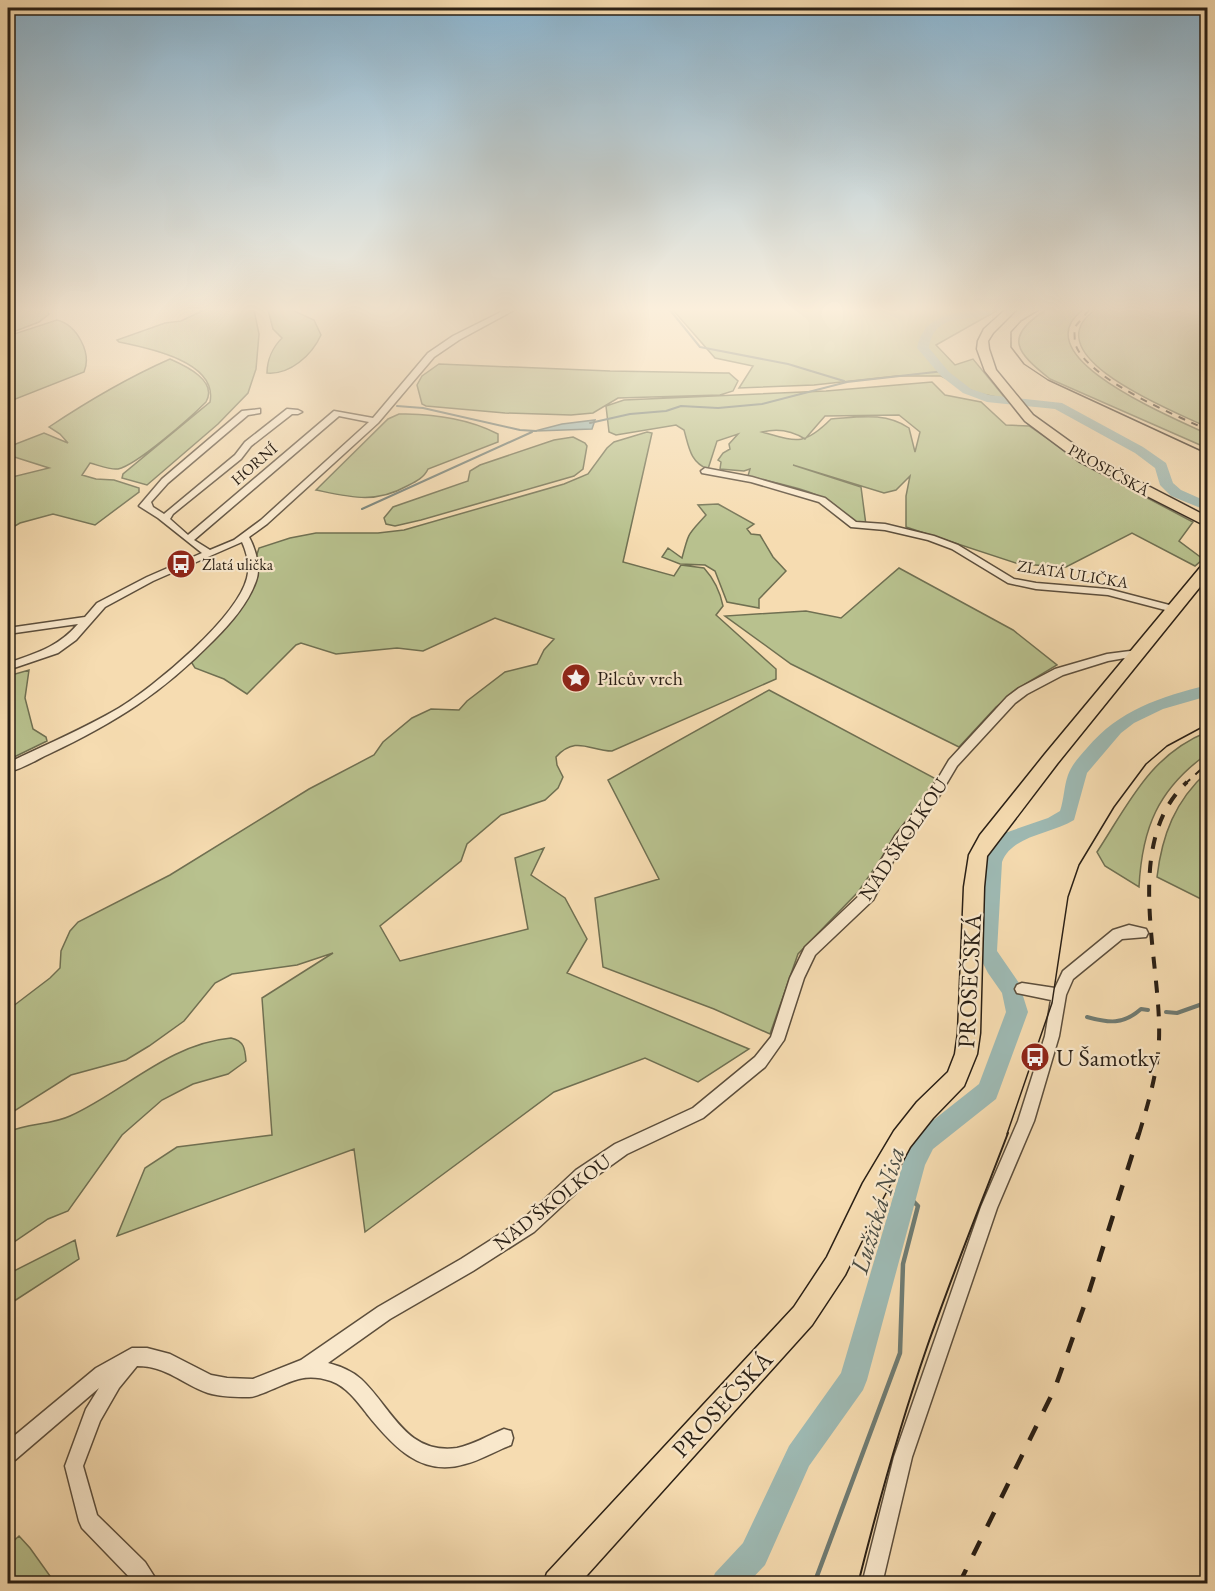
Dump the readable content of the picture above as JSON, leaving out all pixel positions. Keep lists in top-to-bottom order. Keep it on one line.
{"streets":{"main road":["PROSEČSKÁ"],"street":["HORNÍ","ZLATÁ ULIČKA","NAD ŠKOLKOU"]},"crossings":[["PROSEČSKÁ","ZLATÁ ULIČKA"],["PROSEČSKÁ","NAD ŠKOLKOU"]],"water":["Lužická Nisa"],"places":{"bus stop":["Zlatá ulička","U Šamotky"],"place":["Pilcův vrch"]}}
